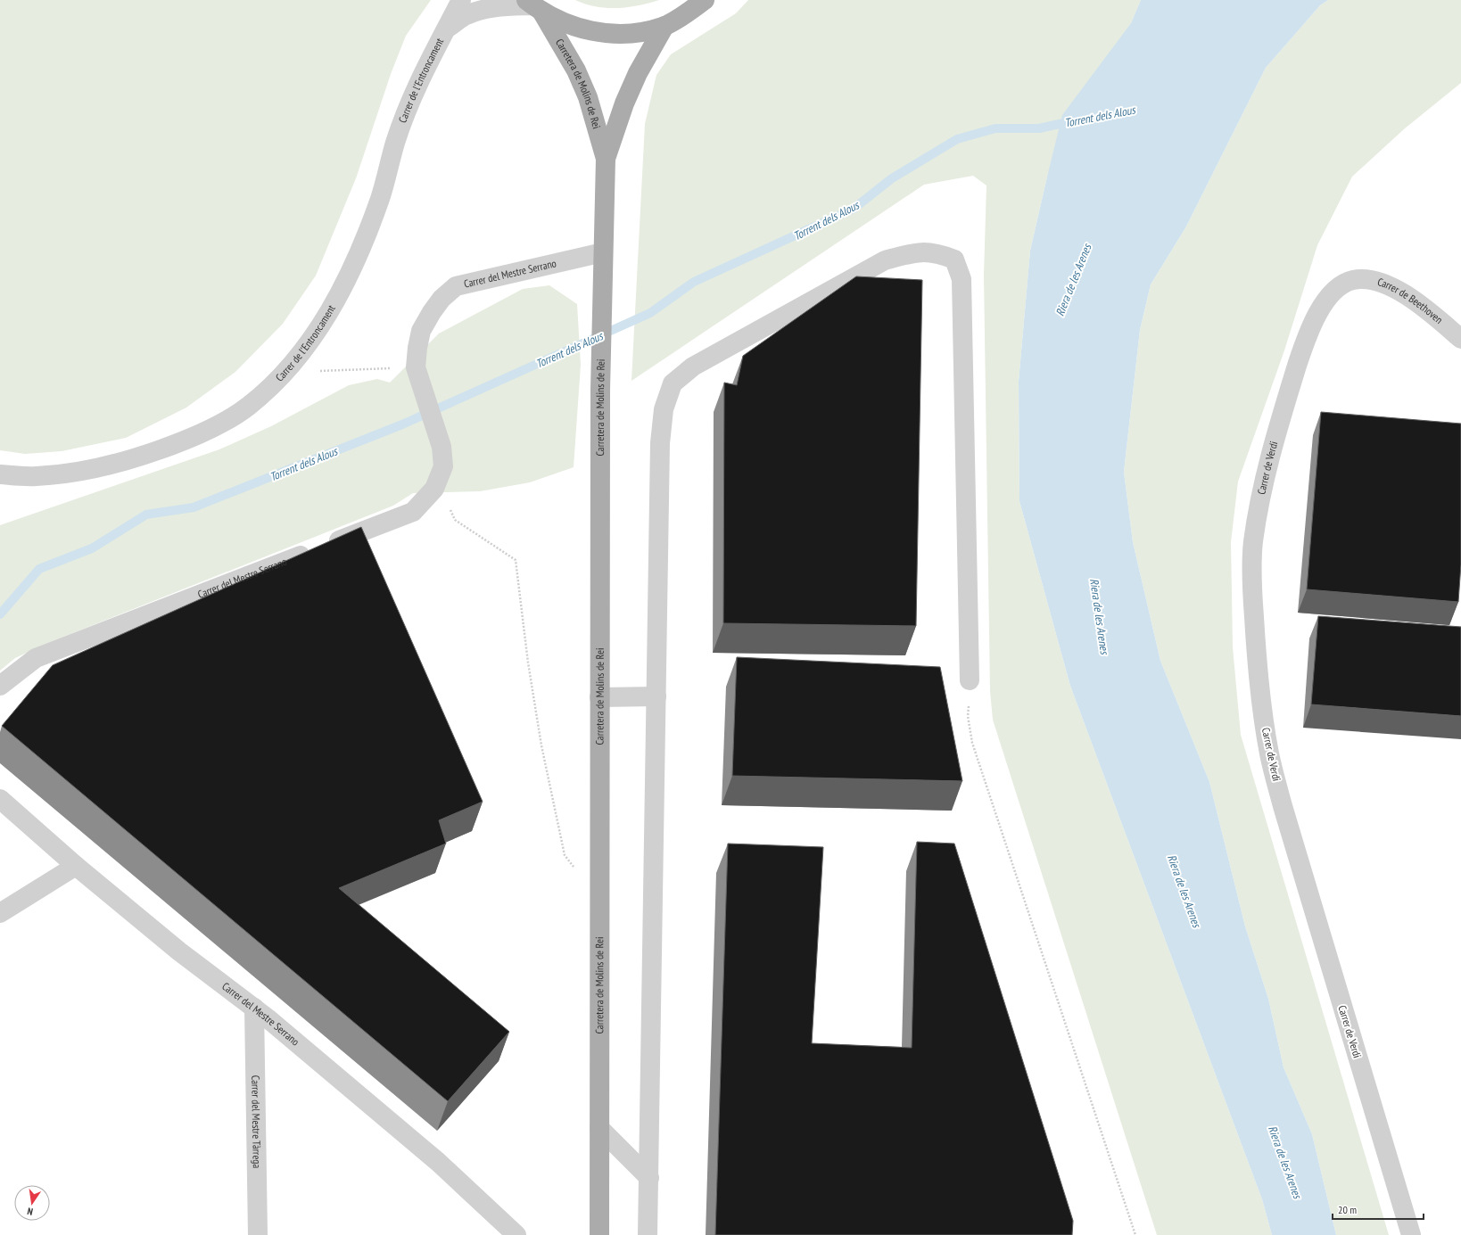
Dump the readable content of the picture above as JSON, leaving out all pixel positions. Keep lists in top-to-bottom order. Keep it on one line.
{"streets":{"main road":["Carretera de Molins de Rei"],"street":["Carrer de l'Entroncament","Carrer del Mestre Serrano","Carrer de Beethoven","Carrer de Verdi","Carrer del Mestre Tàrrega"]},"crossings":[["Carrer de l'Entroncament","Carretera de Molins de Rei"],["Carretera de Molins de Rei","Carrer del Mestre Serrano"],["Carrer del Mestre Serrano","Carrer del Mestre Tàrrega"],["Carrer de Beethoven","Carrer de Verdi"]],"water":["Torrent dels Alous","Riera de les Arenes"],"scale_bar":"20 m","north":"bottom"}
